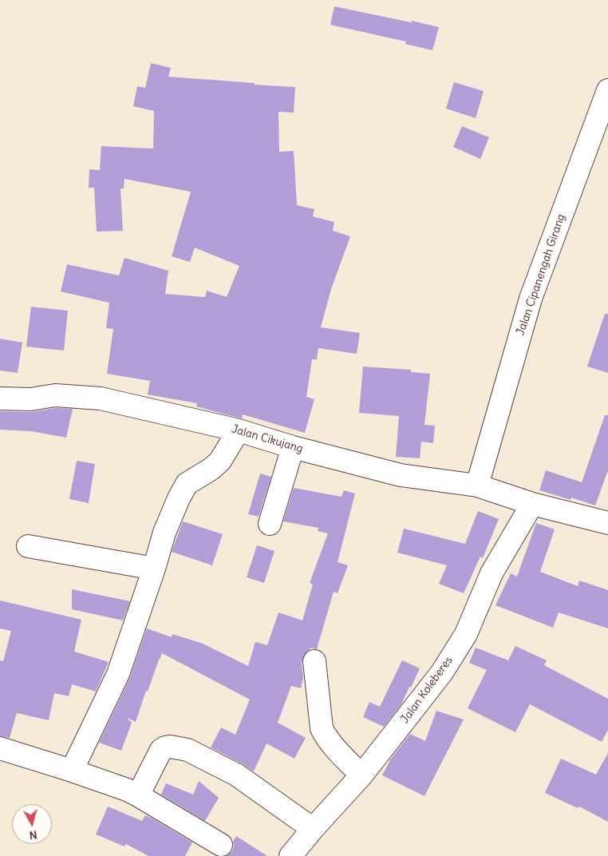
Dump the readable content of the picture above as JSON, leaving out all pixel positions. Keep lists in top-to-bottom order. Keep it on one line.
{"streets":{"street":["Jalan Cipanengah Girang","Jalan Cikujang","Jalan Koleberes"]},"crossings":[["Jalan Cipanengah Girang","Jalan Cikujang"],["Jalan Cikujang","Jalan Koleberes"]],"north":"bottom"}
